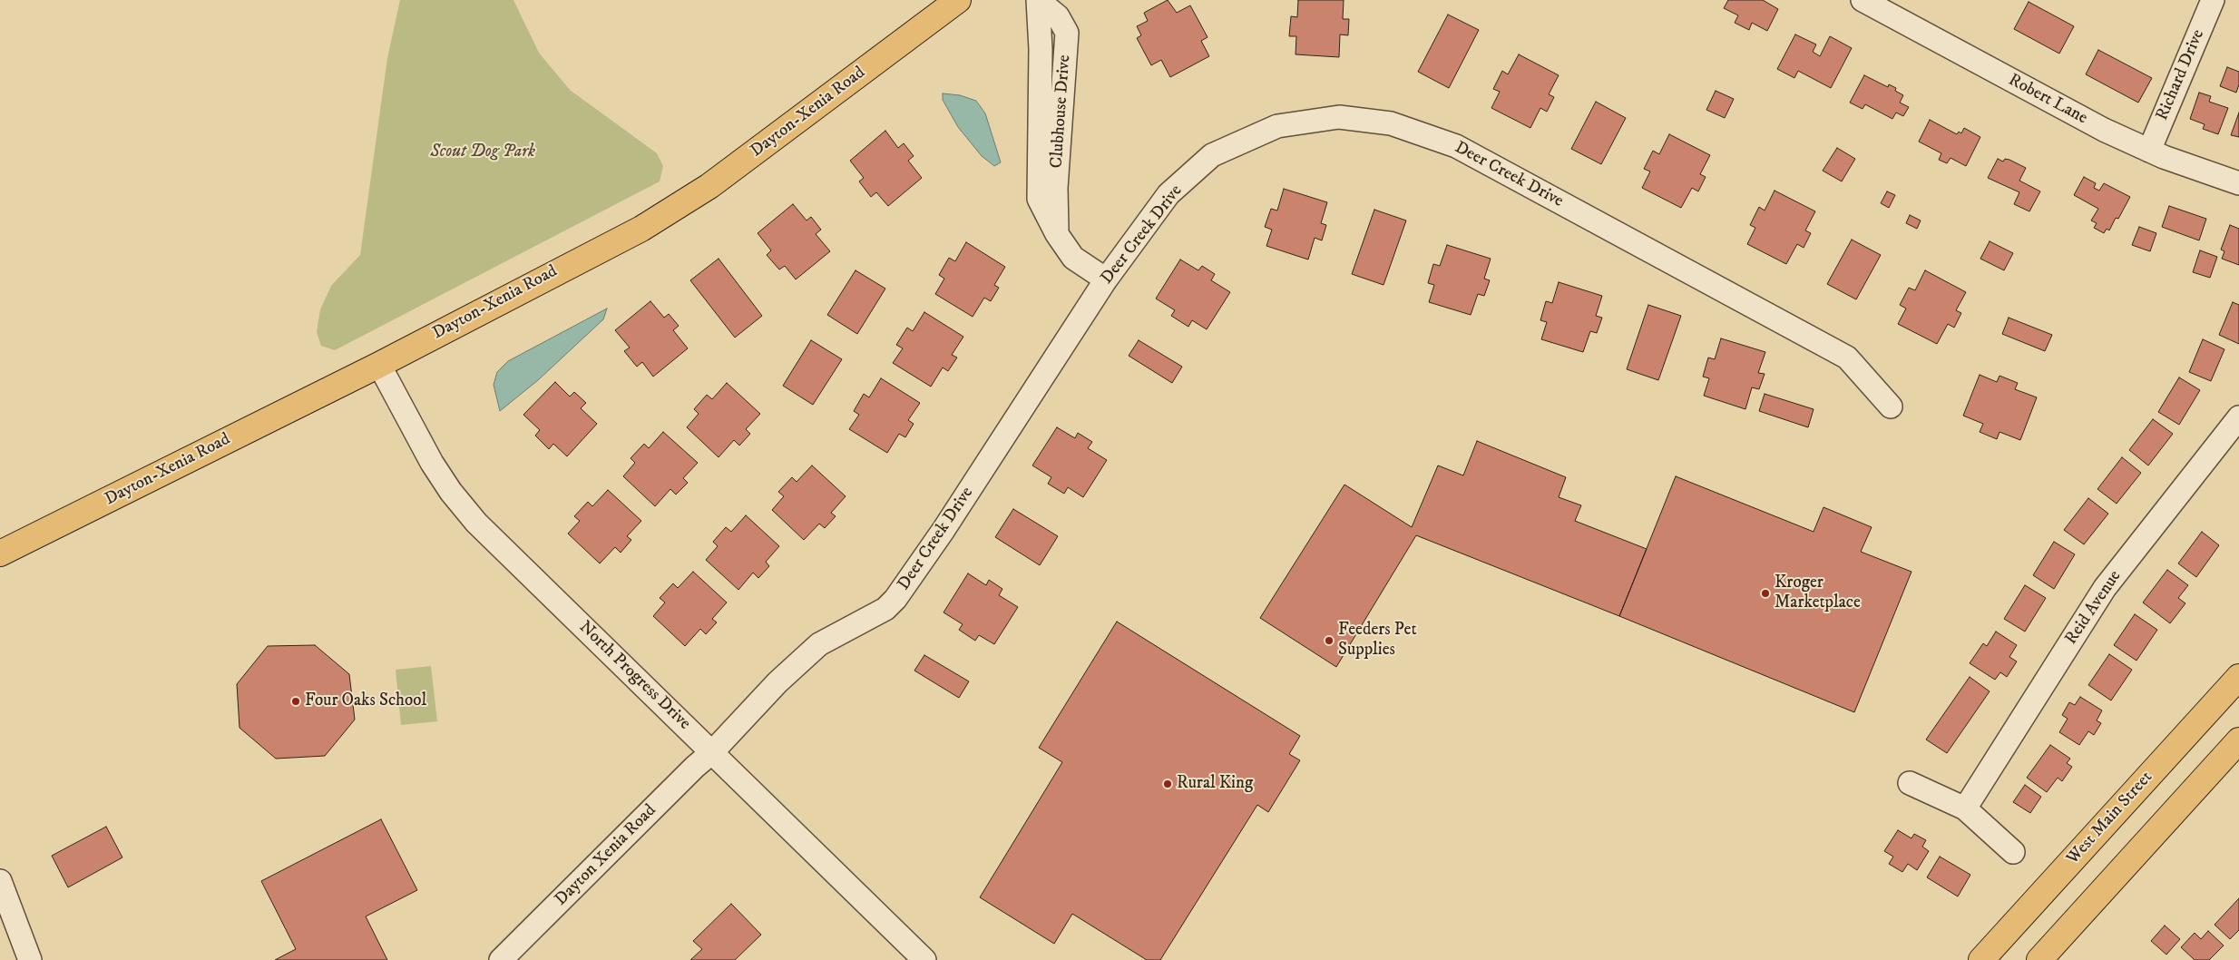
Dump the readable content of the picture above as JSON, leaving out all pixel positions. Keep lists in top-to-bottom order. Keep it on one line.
{"streets":{"main road":["Dayton-Xenia Road","West Main Street"],"street":["Richard Drive","Robert Lane","Clubhouse Drive","Deer Creek Drive","Reid Avenue","North Progress Drive","Dayton Xenia Road"]},"crossings":[["Richard Drive","Robert Lane"],["Clubhouse Drive","Deer Creek Drive"],["Dayton-Xenia Road","North Progress Drive"],["Deer Creek Drive","North Progress Drive"],["Deer Creek Drive","Dayton Xenia Road"],["North Progress Drive","Dayton Xenia Road"]],"parks":["Scout Dog Park"],"places":["Kroger Marketplace","Feeders Pet Supplies","Four Oaks School","Rural King"]}
